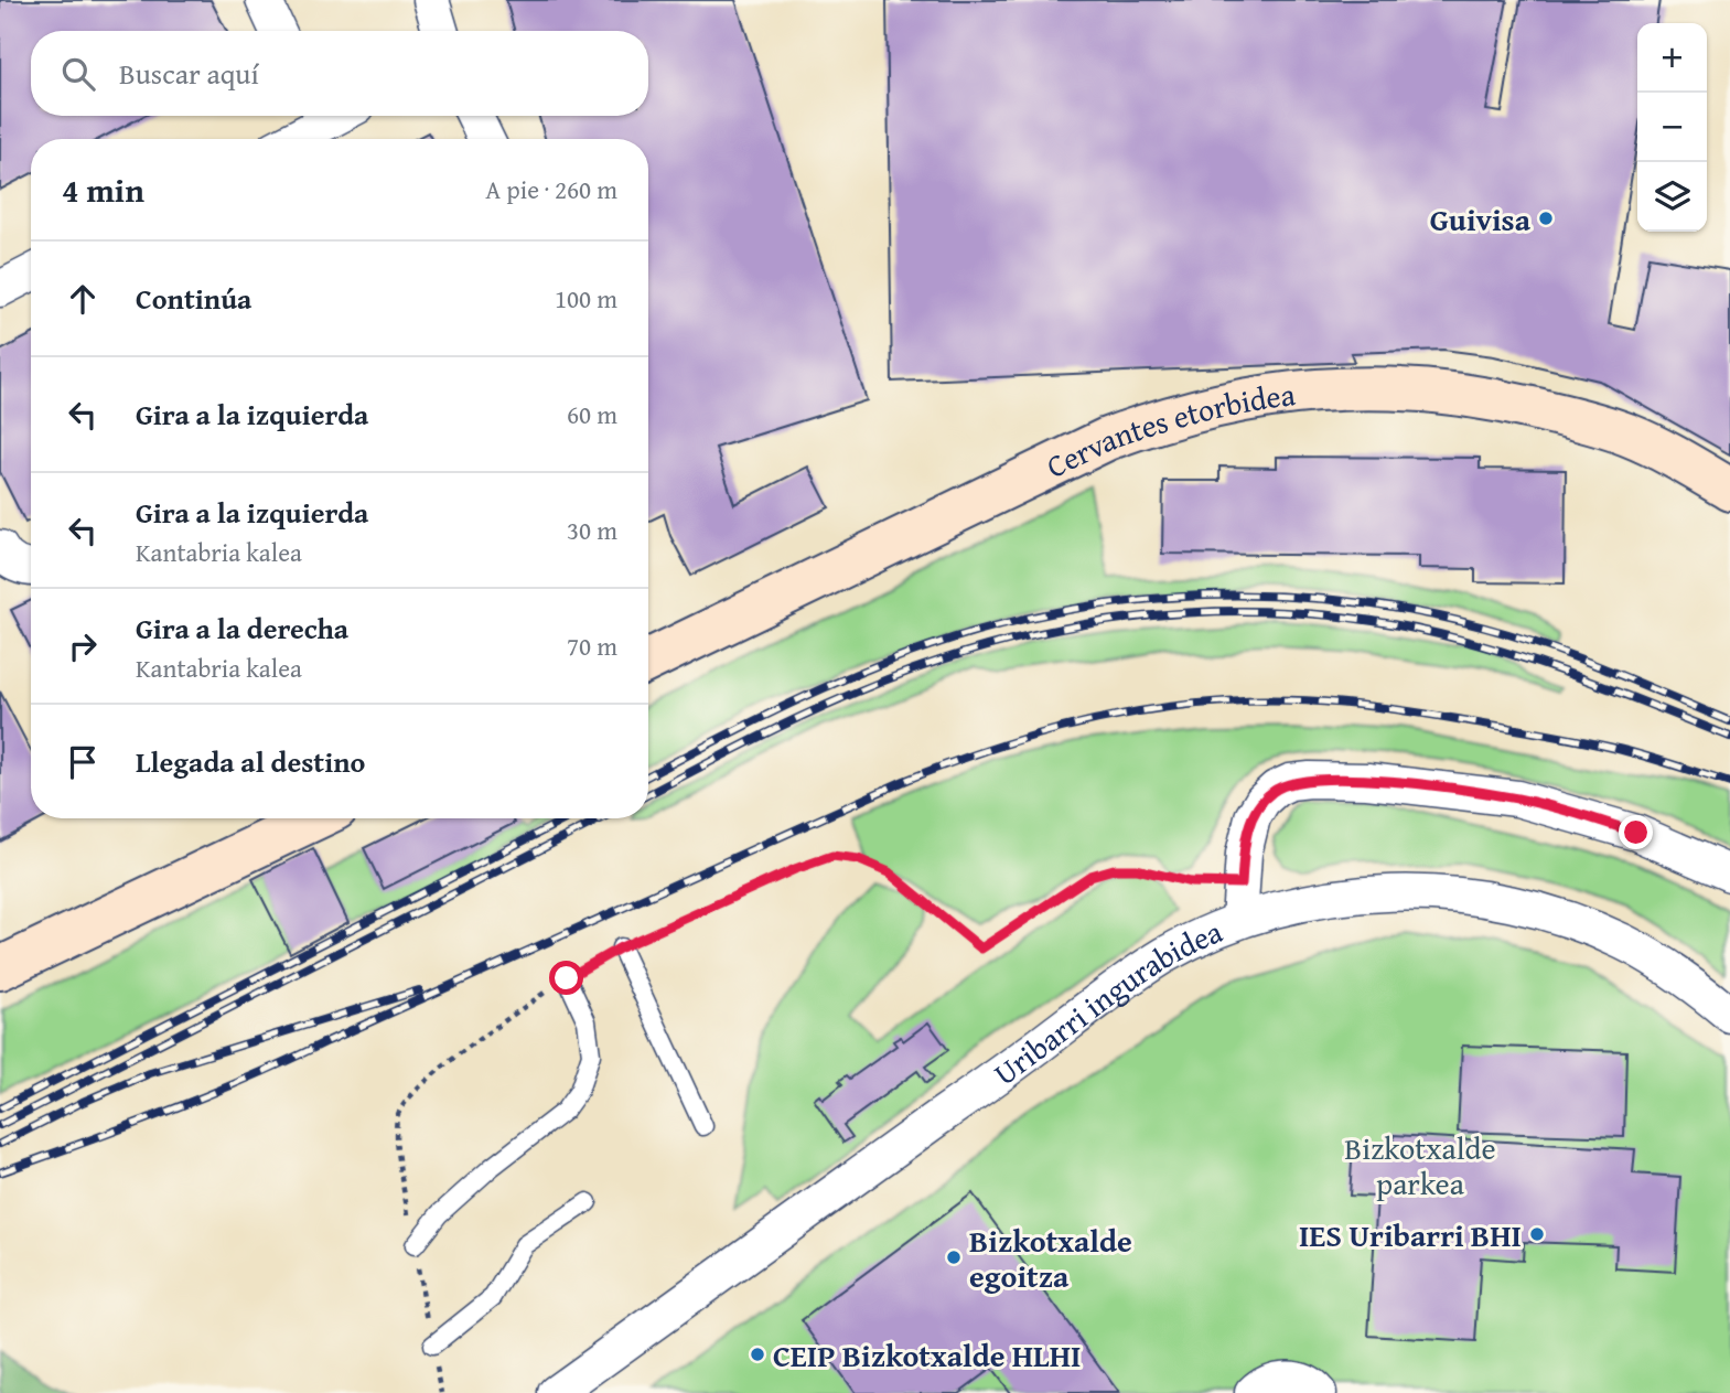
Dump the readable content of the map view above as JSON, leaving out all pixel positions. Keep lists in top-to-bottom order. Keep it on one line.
{"streets":{"street":["Cervantes etorbidea","Uribarri ingurabidea"]},"parks":["Bizkotxalde parkea"],"places":["Guivisa","IES Uribarri BHI","Bizkotxalde egoitza","CEIP Bizkotxalde HLHI"],"page":{"map_buttons":["+","−"],"search":"Buscar aquí","heading":["4 min","A pie · 260 m"],"list":[["Continúa","100 m"],["Gira a la izquierda","60 m"],["Gira a la izquierda","Kantabria kalea","30 m"],["Gira a la derecha","Kantabria kalea","70 m"],"Llegada al destino"]}}
